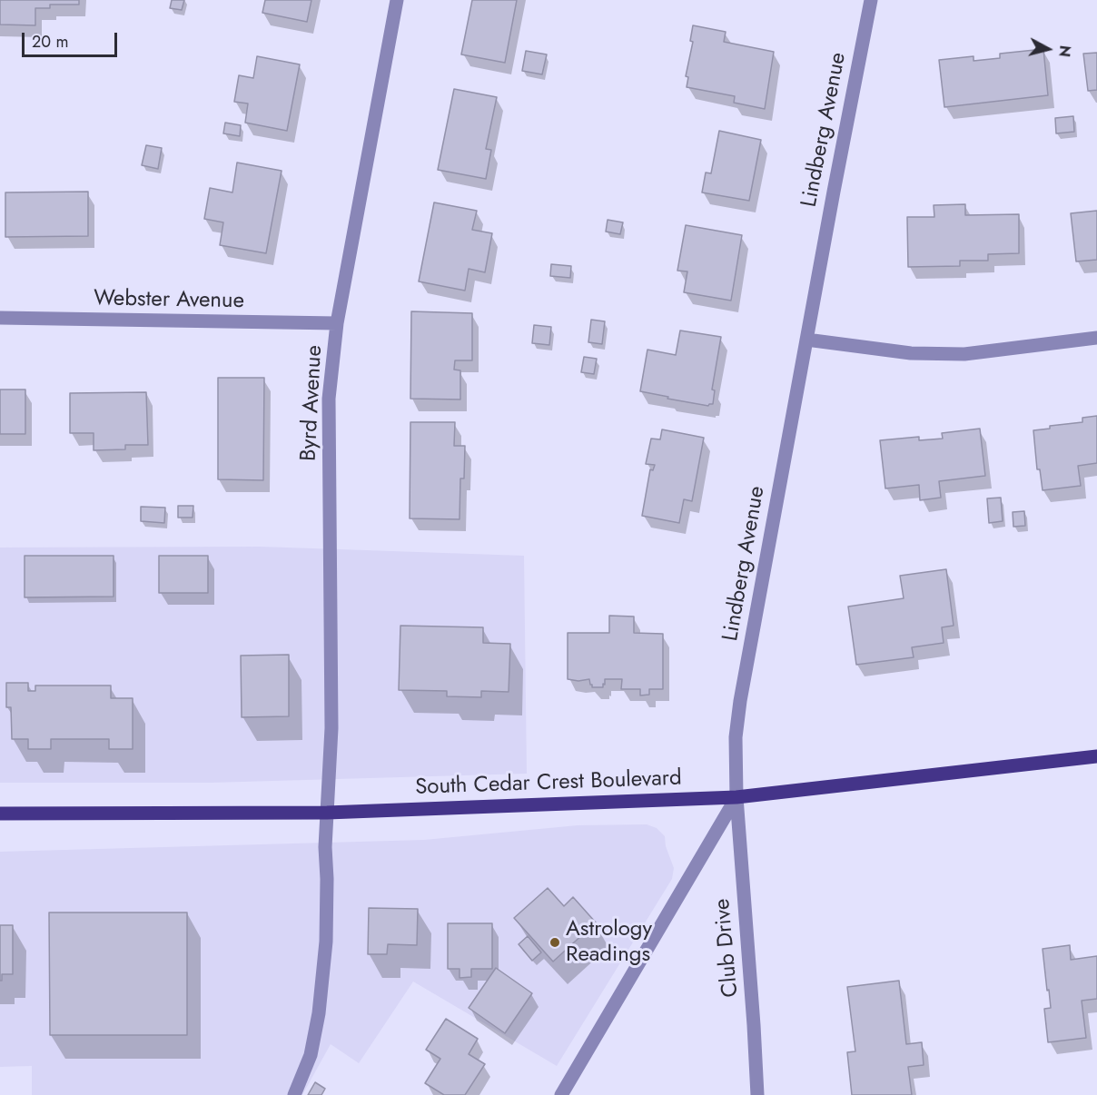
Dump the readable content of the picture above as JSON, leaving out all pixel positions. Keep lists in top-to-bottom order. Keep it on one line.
{"streets":{"main road":["South Cedar Crest Boulevard"],"street":["Lindberg Avenue","Webster Avenue","Byrd Avenue","Club Drive"]},"crossings":[["Lindberg Avenue","South Cedar Crest Boulevard"],["Lindberg Avenue","Club Drive"],["Webster Avenue","Byrd Avenue"],["Byrd Avenue","South Cedar Crest Boulevard"],["South Cedar Crest Boulevard","Club Drive"]],"places":["Astrology Readings"],"scale_bar":"20 m","north":"right"}
